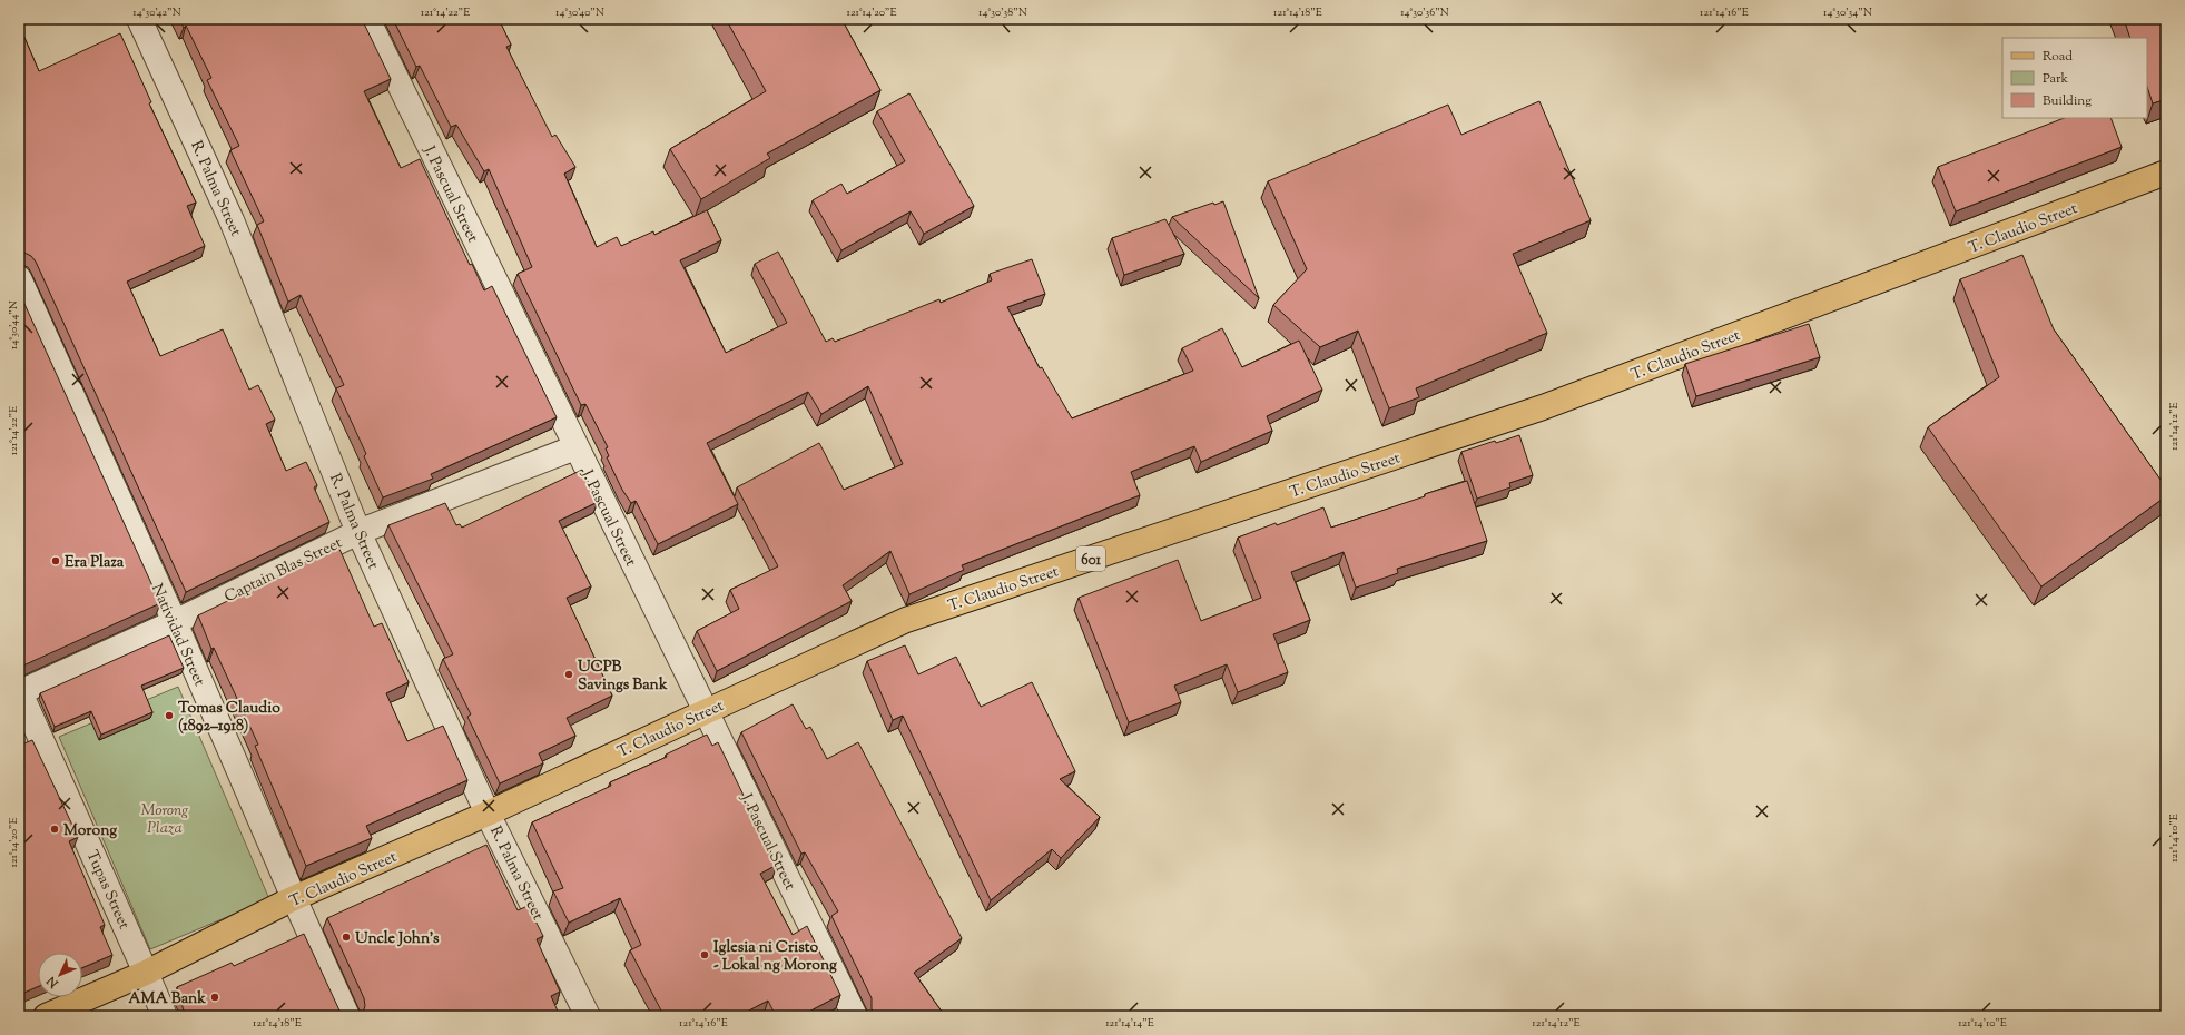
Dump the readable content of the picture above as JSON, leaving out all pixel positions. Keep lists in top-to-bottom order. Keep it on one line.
{"streets":{"main road":["T. Claudio Street","601"],"street":["R. Palma Street","J. Pascual Street","Captain Blas Street","Natividad Street","Tupas Street"]},"crossings":[["R. Palma Street","T. Claudio Street"],["R. Palma Street","Captain Blas Street"],["J. Pascual Street","T. Claudio Street"],["J. Pascual Street","Captain Blas Street"],["T. Claudio Street","Natividad Street"],["T. Claudio Street","Tupas Street"],["Captain Blas Street","Natividad Street"],["Captain Blas Street","Tupas Street"]],"parks":["Morong Plaza"],"places":["Era Plaza","UCPB Savings Bank","Tomas Claudio (1892–1918)","Morong","Uncle John's","Iglesia ni Cristo - Lokal ng Morong","AMA Bank"],"legend":["Road","Park","Building"],"north":"bottom left","coordinates":["14°30'42\"N","121°14'22\"E","14°30'40\"N","121°14'20\"E","14°30'38\"N","121°14'18\"E","14°30'36\"N","121°14'16\"E","14°30'34\"N","14°30'44\"N","121°14'12\"E","121°14'10\"E","121°14'14\"E"]}
